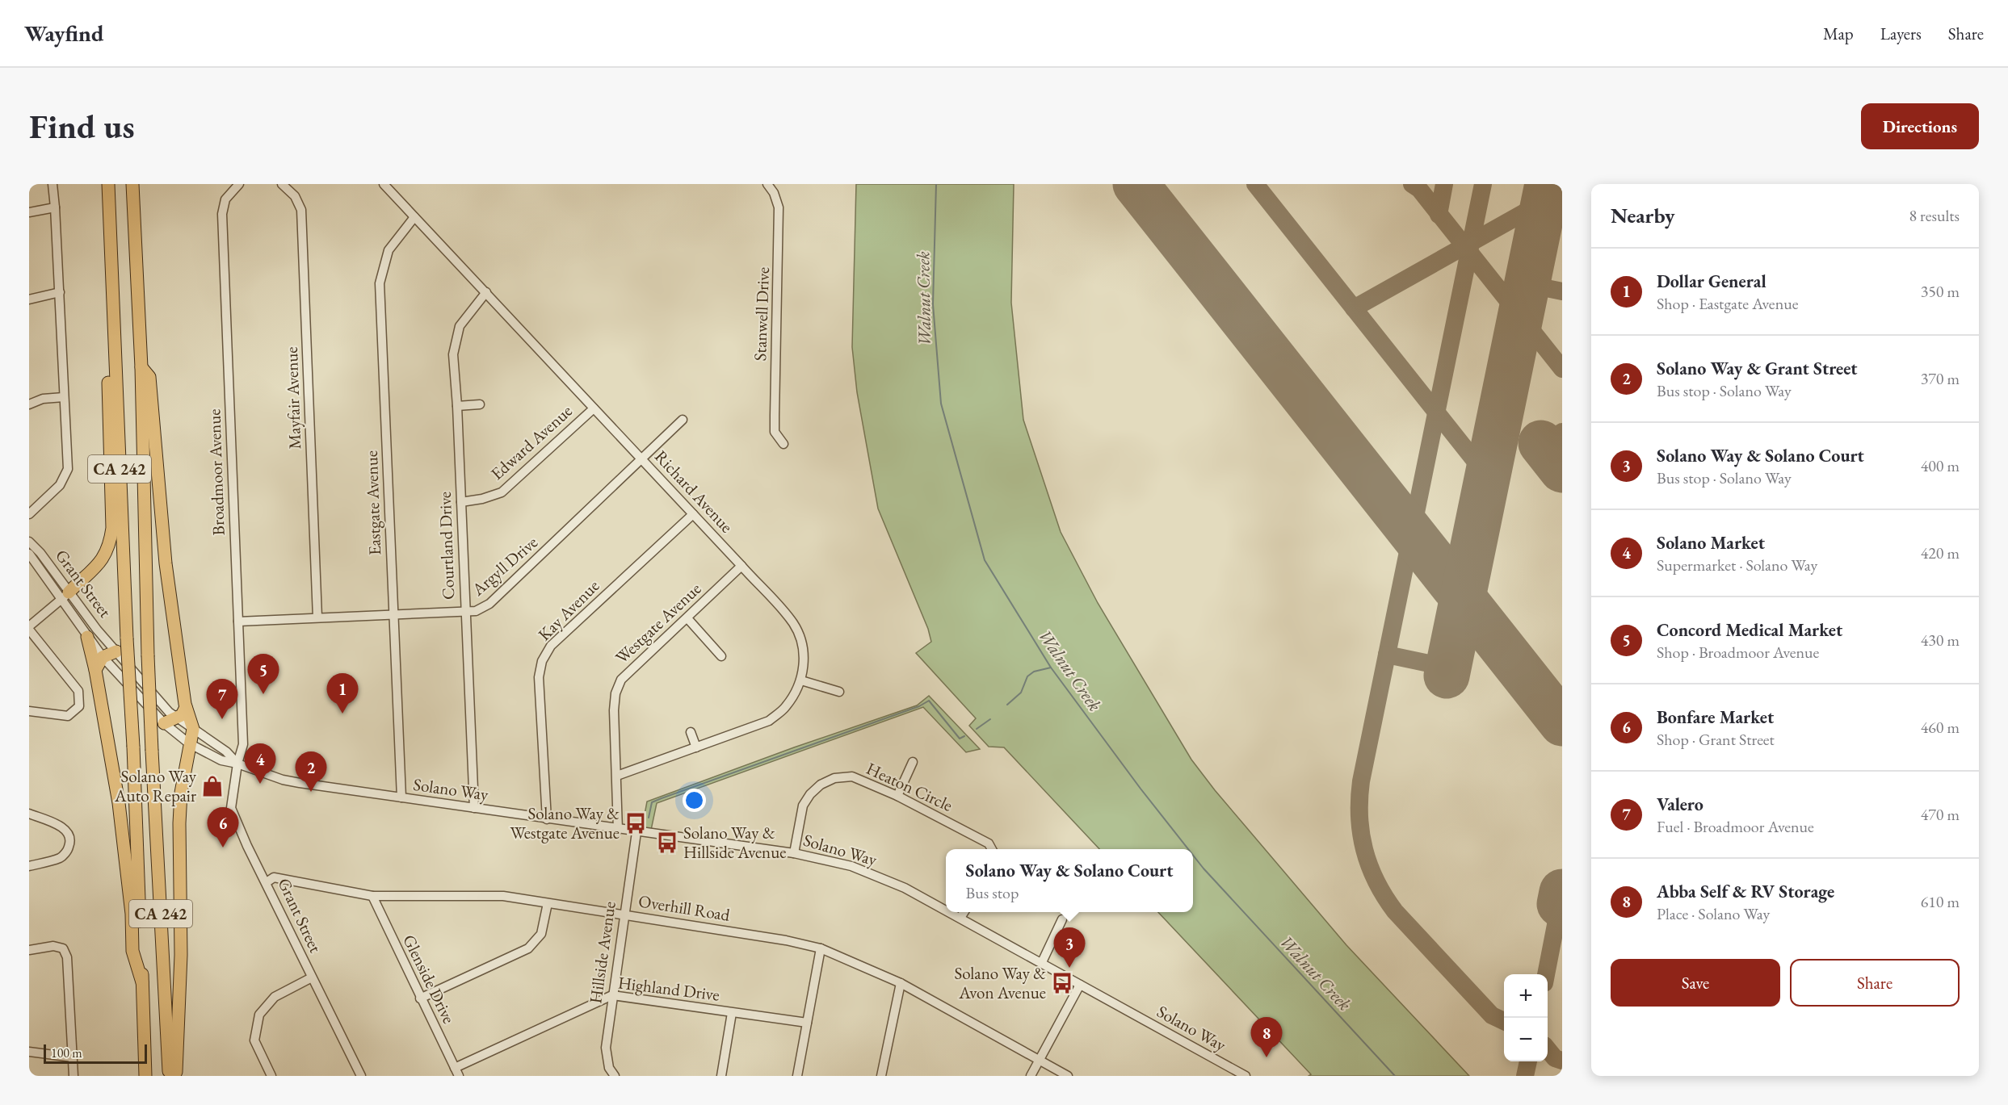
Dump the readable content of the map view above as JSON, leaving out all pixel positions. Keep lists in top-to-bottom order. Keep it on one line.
{"streets":{"highway":["CA 242"],"street":["Stanwell Drive","Mayfair Avenue","Edward Avenue","Broadmoor Avenue","Richard Avenue","Eastgate Avenue","Courtland Drive","Argyll Drive","Grant Street","Kay Avenue","Westgate Avenue","Heaton Circle","Solano Way","Overhill Road","Hillside Avenue","Glenside Drive","Highland Drive"]},"crossings":[["Mayfair Avenue","Argyll Drive"],["Edward Avenue","Richard Avenue"],["Edward Avenue","Courtland Drive"],["Broadmoor Avenue","Argyll Drive"],["Broadmoor Avenue","Grant Street"],["Broadmoor Avenue","Solano Way"],["Richard Avenue","Eastgate Avenue"],["Richard Avenue","Courtland Drive"],["Richard Avenue","Argyll Drive"],["Richard Avenue","Kay Avenue"],["Richard Avenue","Westgate Avenue"],["Eastgate Avenue","Argyll Drive"],["Eastgate Avenue","Solano Way"],["Courtland Drive","Argyll Drive"],["Courtland Drive","Solano Way"],["Grant Street","Solano Way"],["Grant Street","Overhill Road"],["Kay Avenue","Solano Way"],["Westgate Avenue","Solano Way"],["Heaton Circle","Solano Way"],["Solano Way","Hillside Avenue"],["Overhill Road","Hillside Avenue"],["Overhill Road","Glenside Drive"],["Hillside Avenue","Highland Drive"],["Glenside Drive","Highland Drive"]],"water":["Walnut Creek"],"places":{"shop":["Solano Way Auto Repair"],"bus stop":["Solano Way & Westgate Avenue","Solano Way & Hillside Avenue","Solano Way & Avon Avenue"]},"scale_bar":"100 m","page":{"header":"Wayfind","nav":["Map","Layers","Share"],"buttons":["Directions",["Save","Share"]],"title":"Find us","heading":["Nearby","8 results"],"list":[{"mark":"1","name":"Dollar General","note":"Shop · Eastgate Avenue","value":"350 m"},{"mark":"2","name":"Solano Way & Grant Street","note":"Bus stop · Solano Way","value":"370 m"},{"mark":"3","name":"Solano Way & Solano Court","note":"Bus stop · Solano Way","value":"400 m"},{"mark":"4","name":"Solano Market","note":"Supermarket · Solano Way","value":"420 m"},{"mark":"5","name":"Concord Medical Market","note":"Shop · Broadmoor Avenue","value":"430 m"},{"mark":"6","name":"Bonfare Market","note":"Shop · Grant Street","value":"460 m"},{"mark":"7","name":"Valero","note":"Fuel · Broadmoor Avenue","value":"470 m"},{"mark":"8","name":"Abba Self & RV Storage","note":"Place · Solano Way","value":"610 m"}],"pins":["5","1","7","4","2","6","3","8"],"popup":["Solano Way & Solano Court","Bus stop"],"map_buttons":["+","−"],"scale":"100 m"}}
